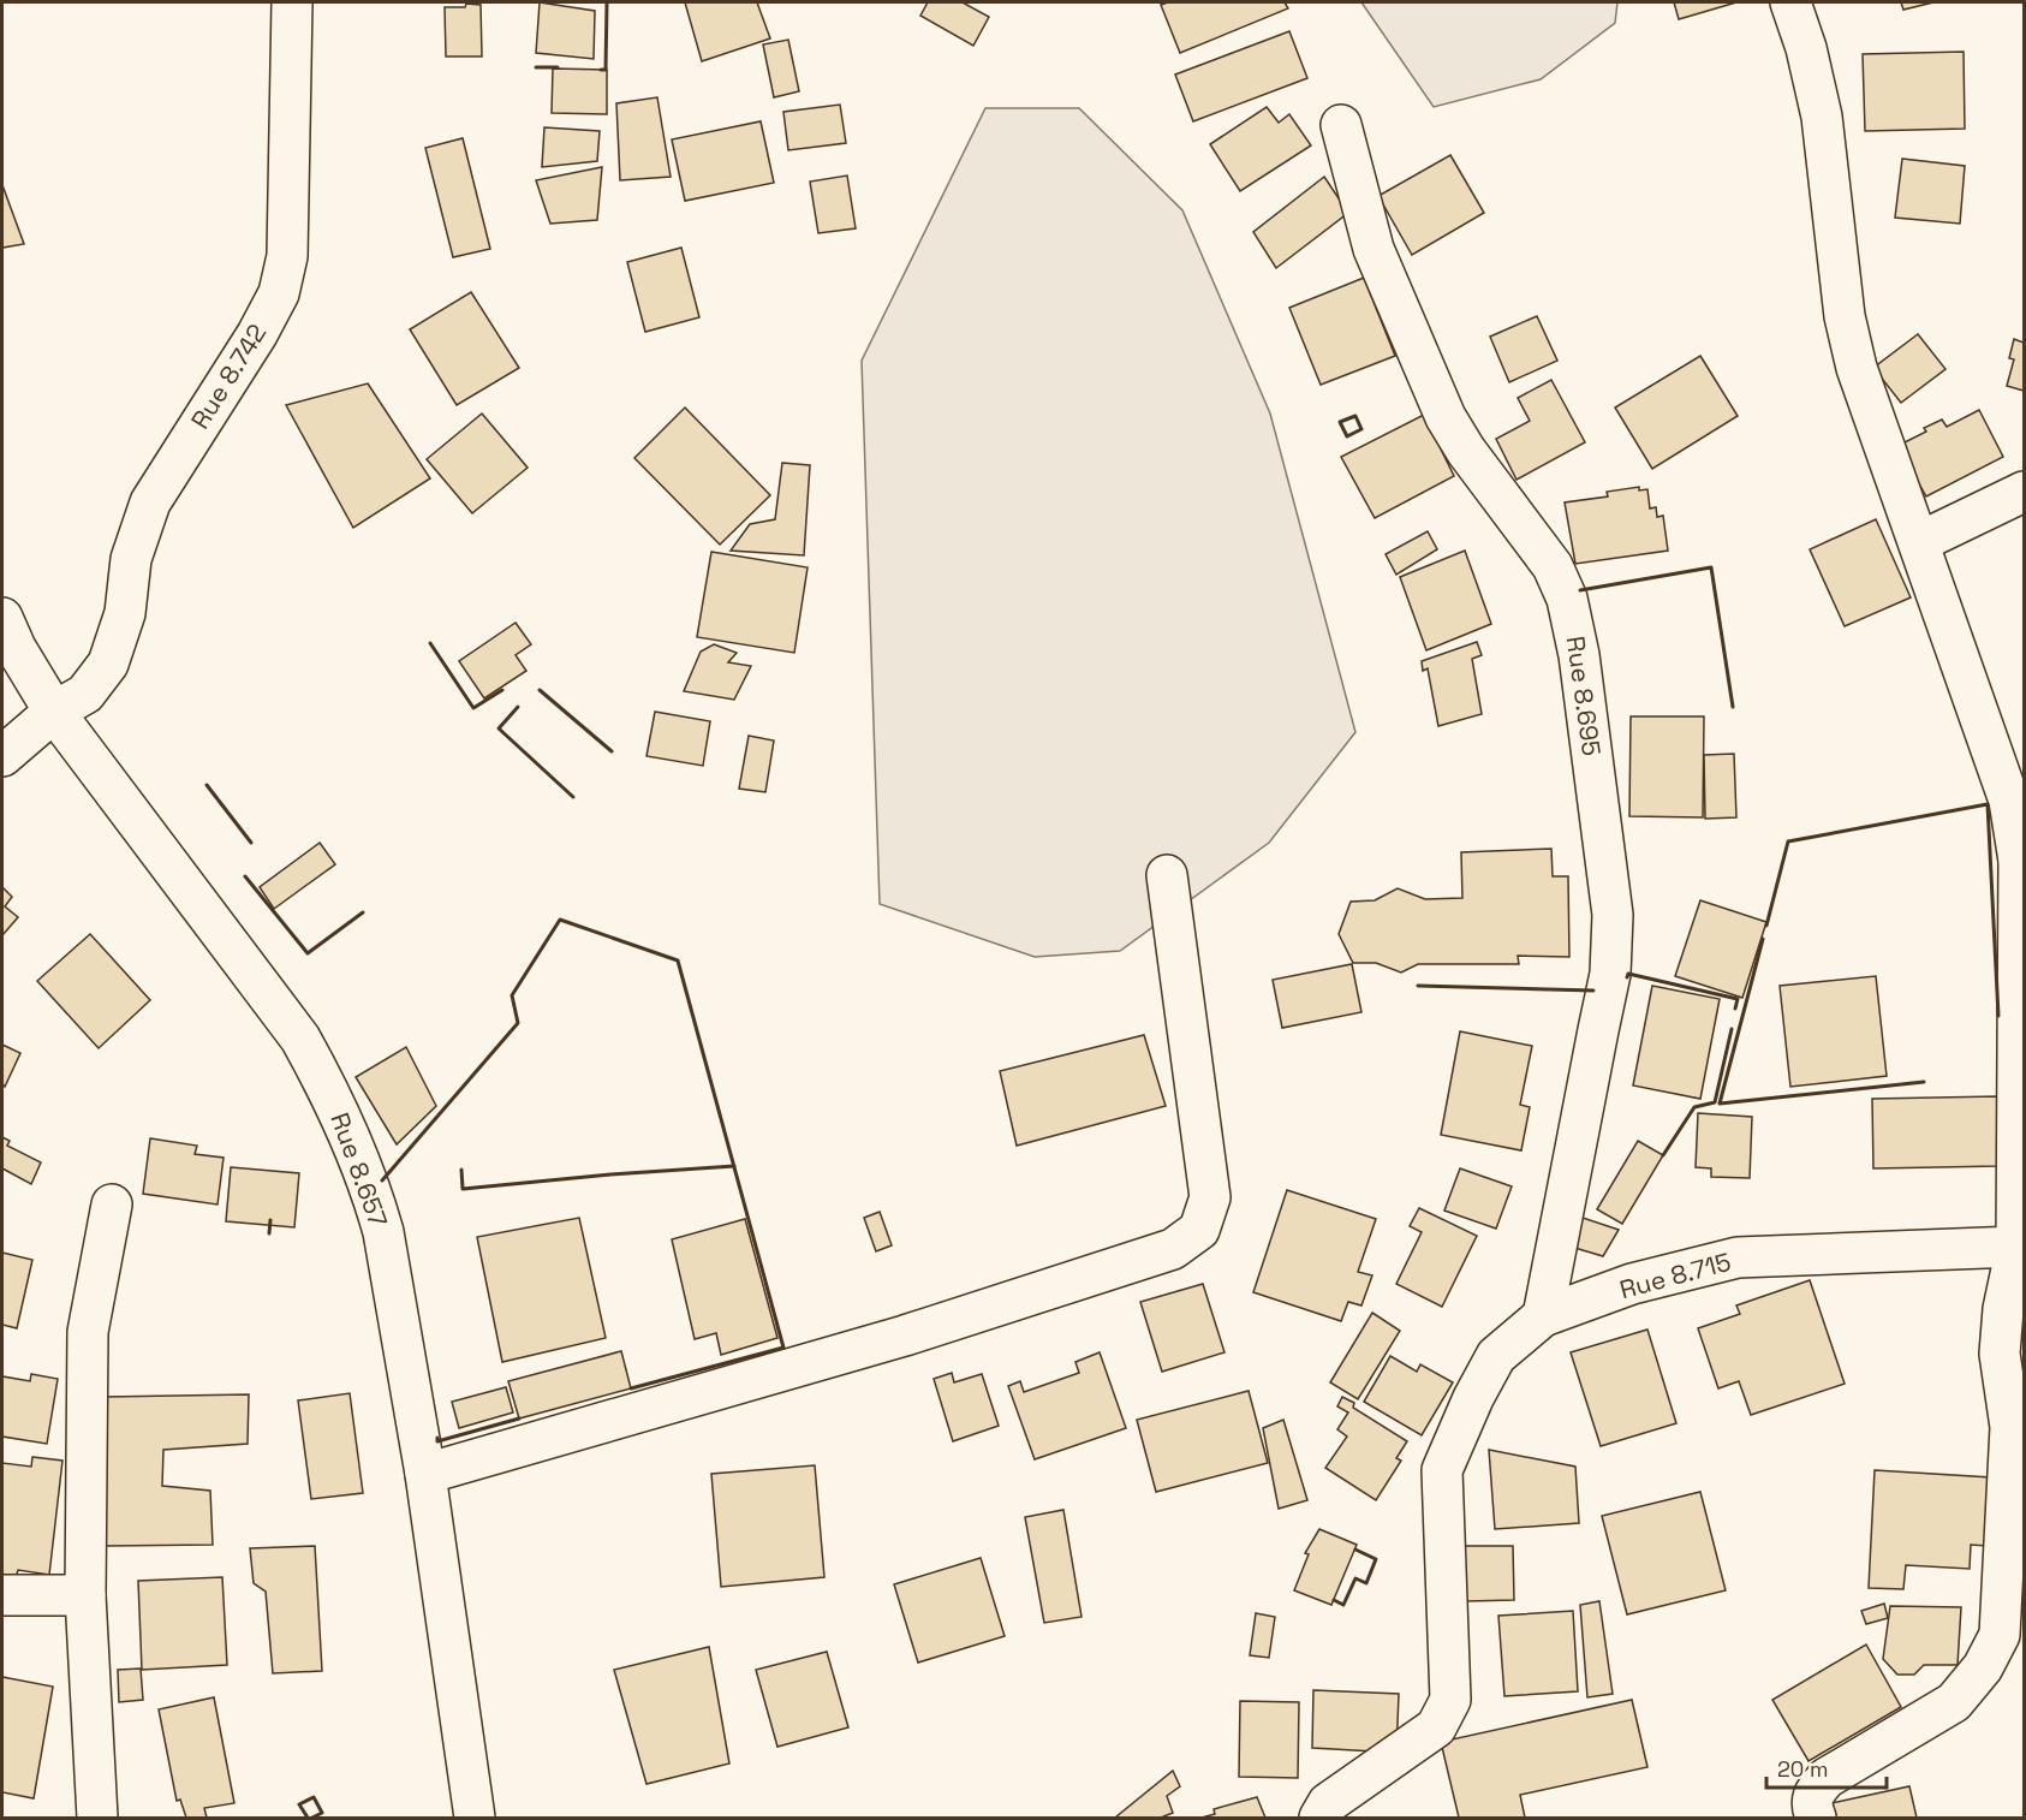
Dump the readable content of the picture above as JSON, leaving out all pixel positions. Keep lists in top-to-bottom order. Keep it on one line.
{"streets":{"street":["Rue 8.742","Rue 8.695","Rue 8.657","Rue 8.715"]},"crossings":[["Rue 8.742","Rue 8.657"],["Rue 8.695","Rue 8.715"]],"scale_bar":"20 m"}
